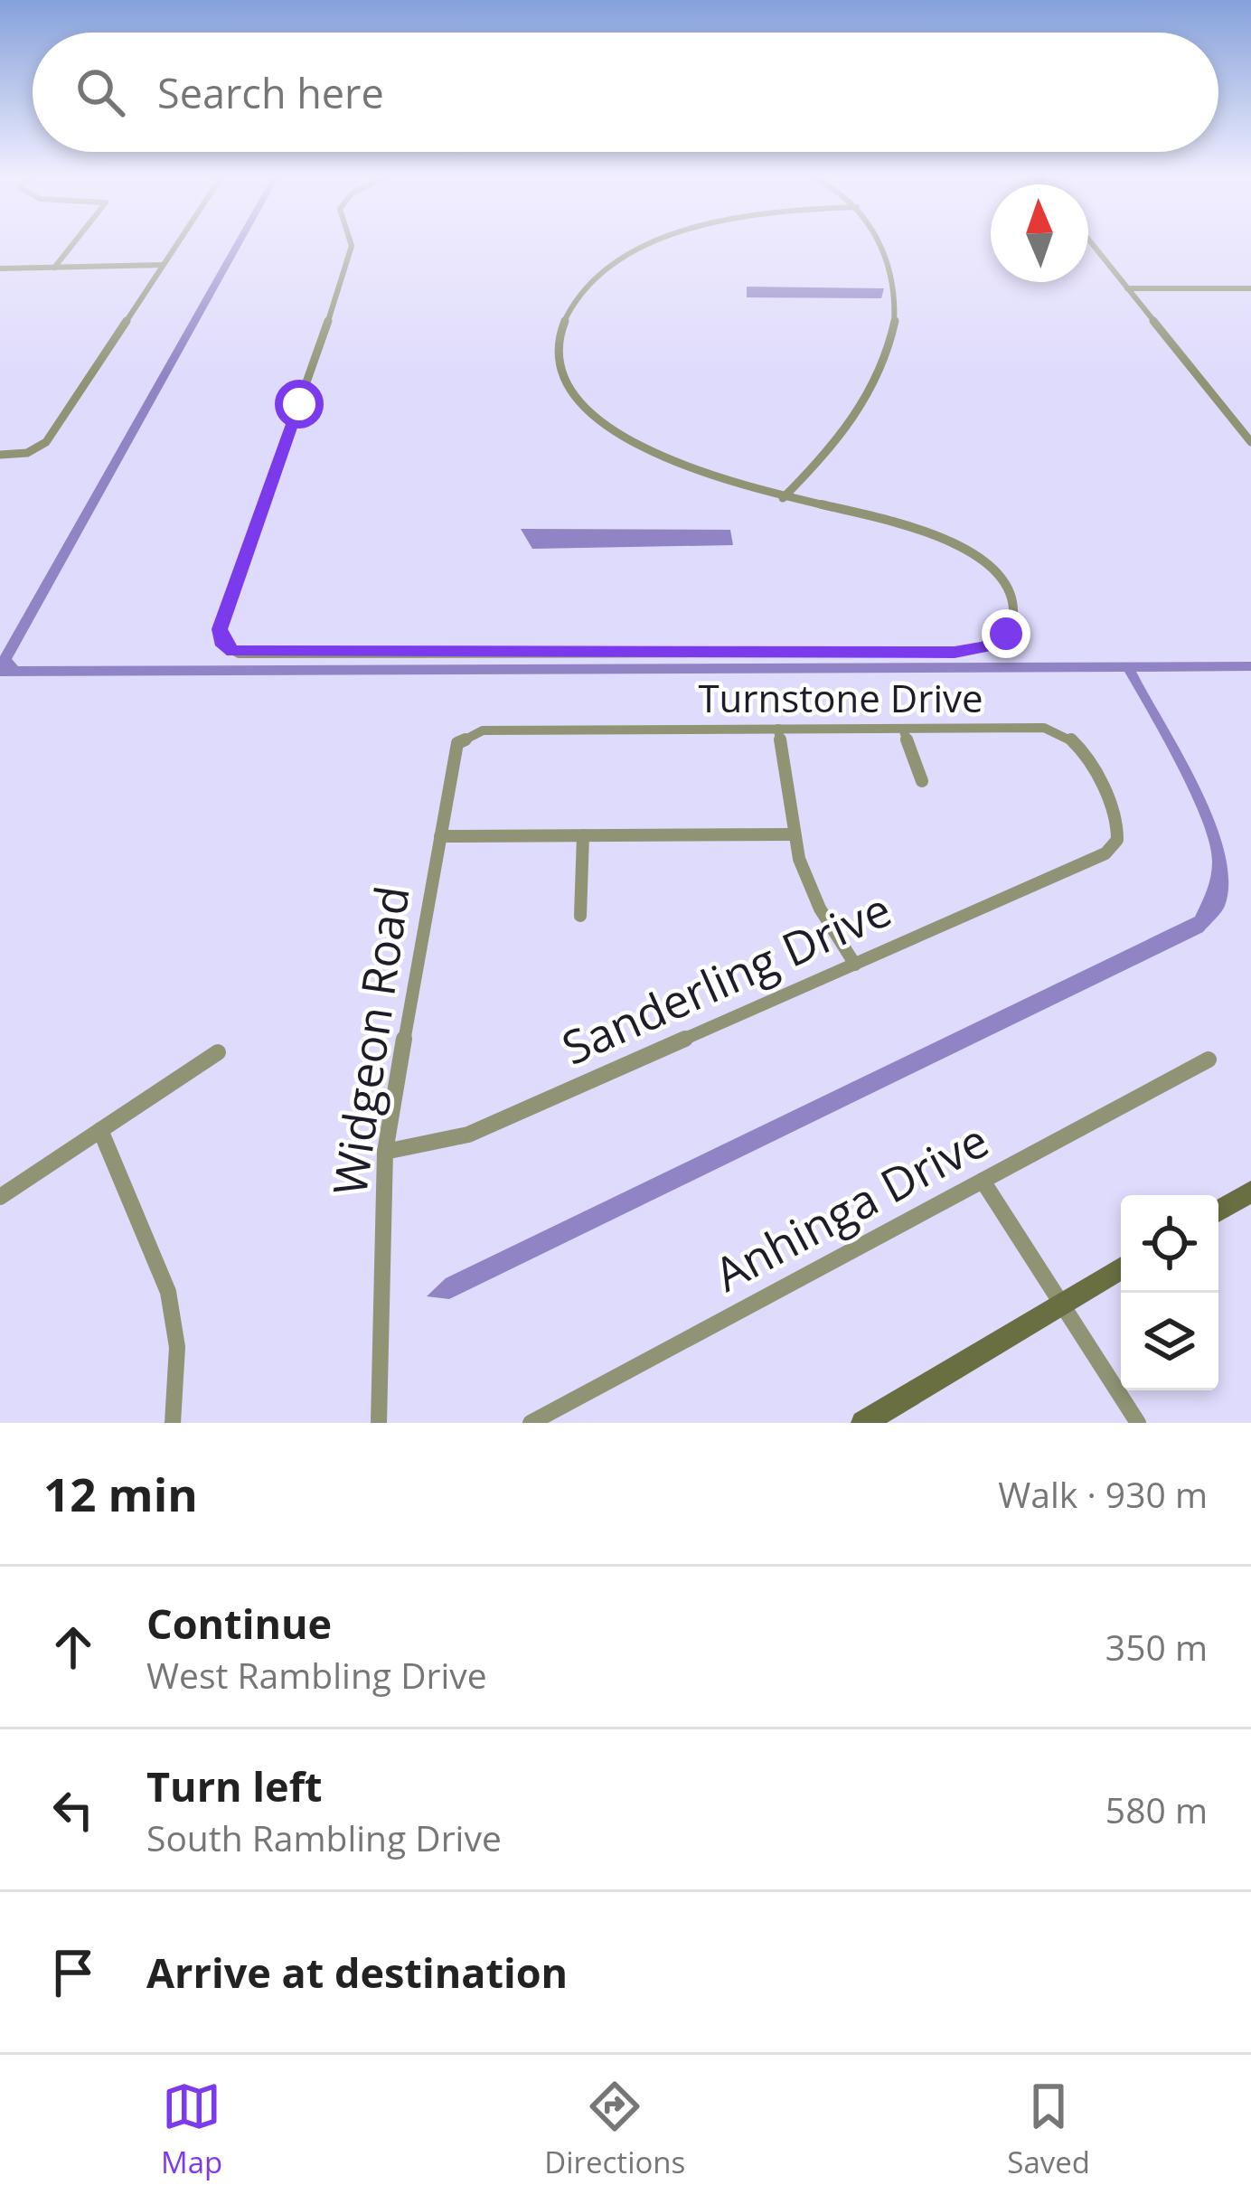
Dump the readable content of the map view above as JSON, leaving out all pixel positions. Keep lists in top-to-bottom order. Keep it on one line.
{"streets":{"street":["Turnstone Drive","Sanderling Drive","Widgeon Road","Anhinga Drive"]},"crossings":[["Turnstone Drive","Sanderling Drive"],["Turnstone Drive","Widgeon Road"],["Sanderling Drive","Widgeon Road"]],"north":"top","page":{"search":"Search here","heading":["12 min","Walk · 930 m"],"list":[["Continue","West Rambling Drive","350 m"],["Turn left","South Rambling Drive","580 m"],"Arrive at destination"],"nav":["Map","Directions","Saved"]}}
